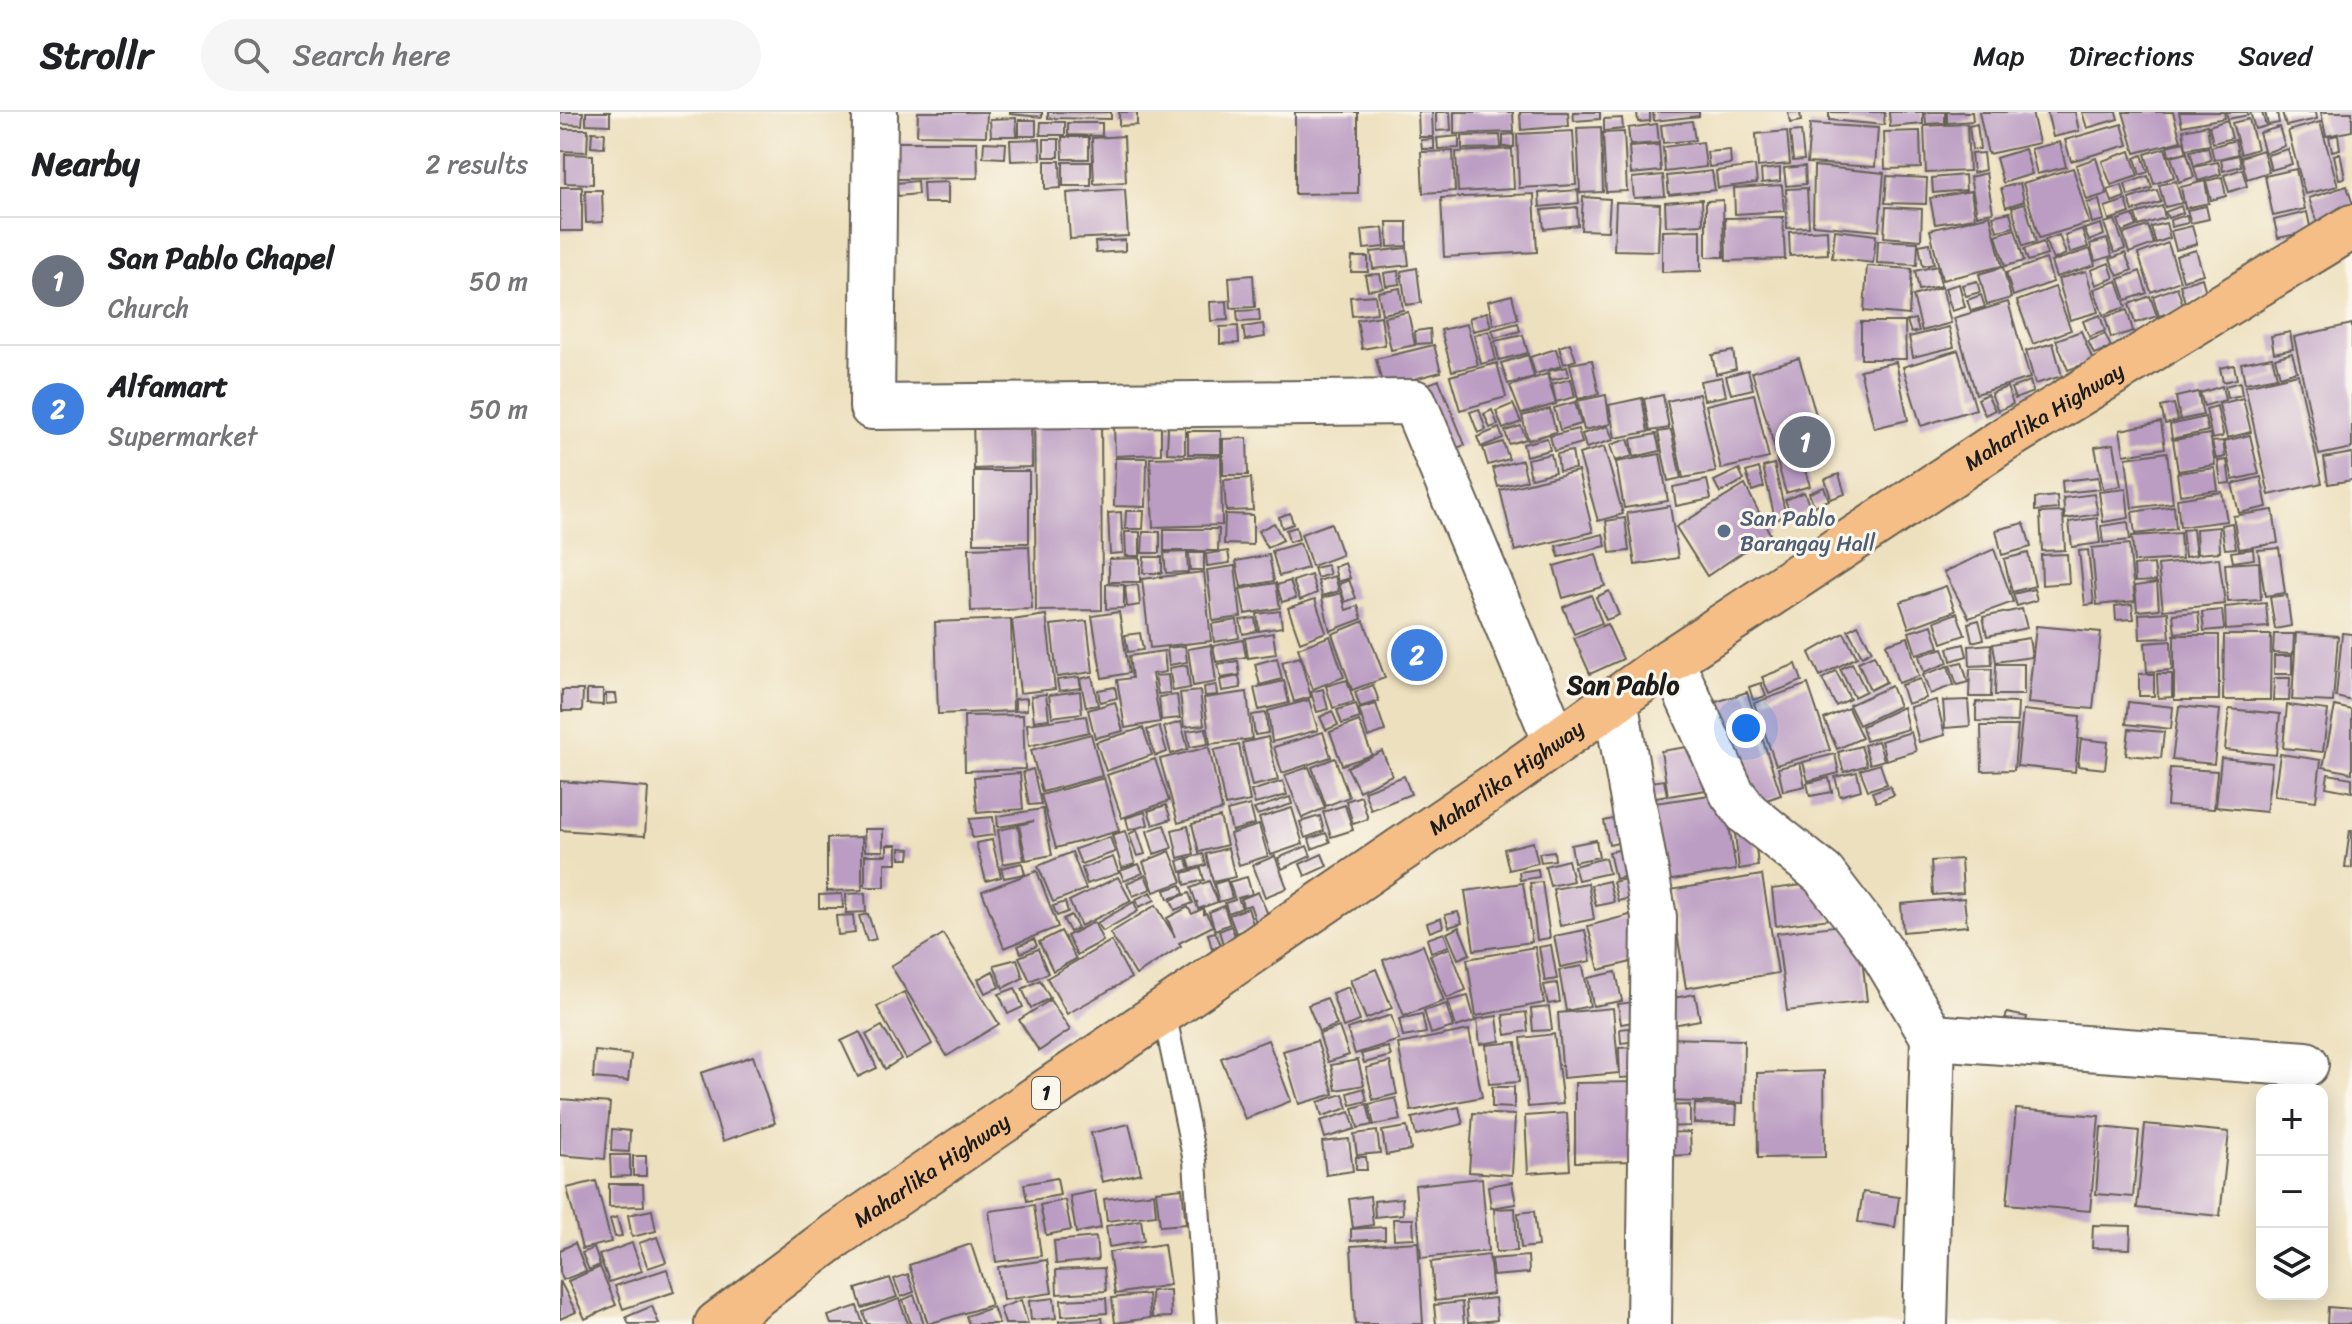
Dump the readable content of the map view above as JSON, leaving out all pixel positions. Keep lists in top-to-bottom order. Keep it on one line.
{"streets":{"highway":["Maharlika Highway","1"]},"districts":["San Pablo"],"places":["San Pablo Barangay Hall"],"page":{"header":"Strollr","search":"Search here","nav":["Map","Directions","Saved"],"heading":["Nearby","2 results"],"list":[{"mark":"1","name":"San Pablo Chapel","note":"Church","value":"50 m"},{"mark":"2","name":"Alfamart","note":"Supermarket","value":"50 m"}],"pins":["1","2"],"map_buttons":["+","−"]}}
